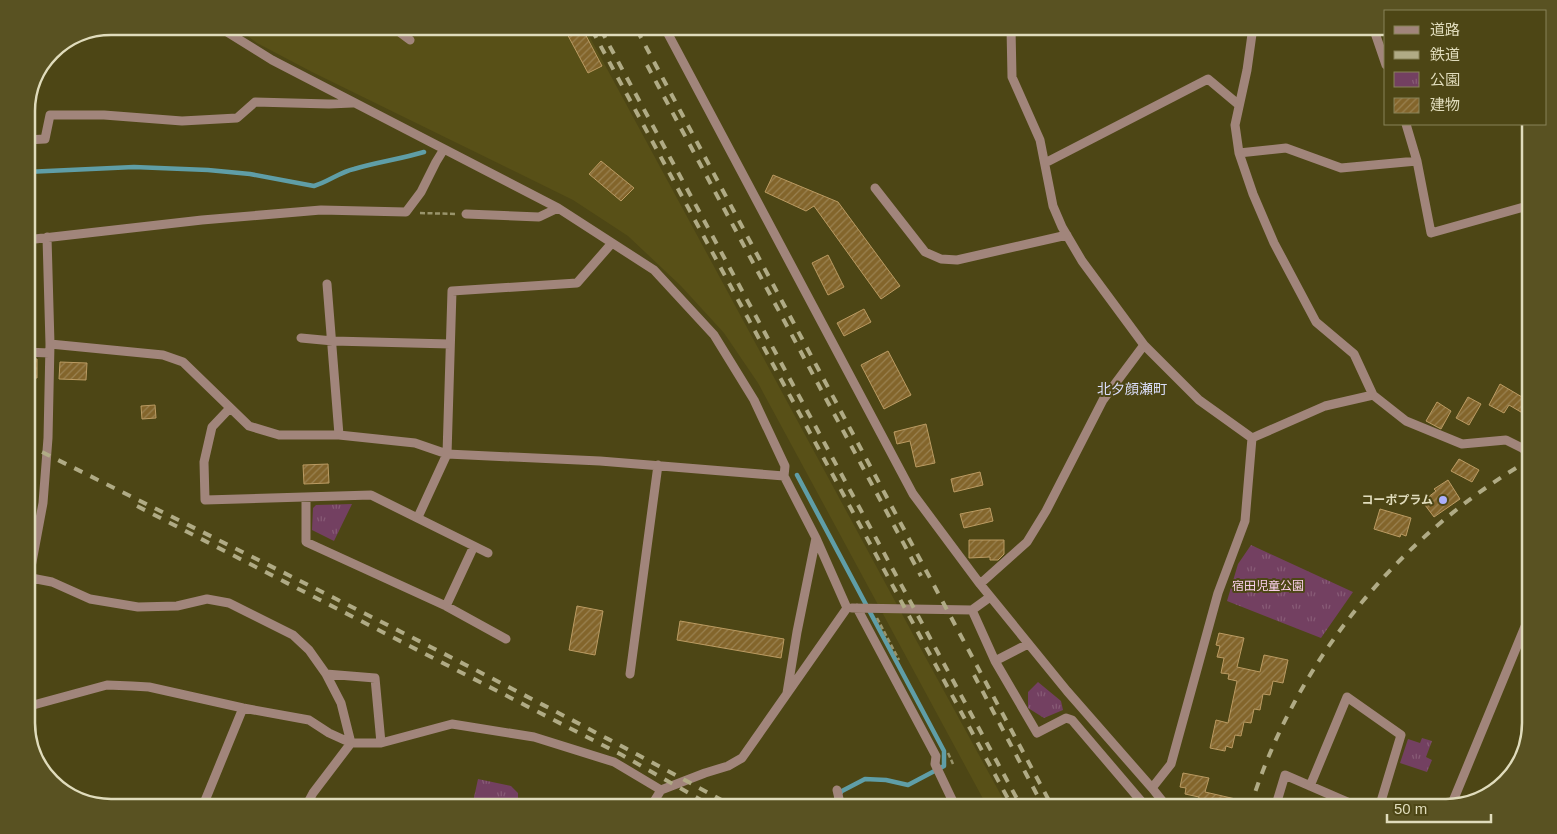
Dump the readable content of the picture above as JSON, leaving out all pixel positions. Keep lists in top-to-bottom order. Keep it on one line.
{"districts":["北夕顔瀬町"],"parks":["宿田児童公園"],"places":["コーポプラム"],"legend":["道路","鉄道","公園","建物"],"scale_bar":"50 m"}
